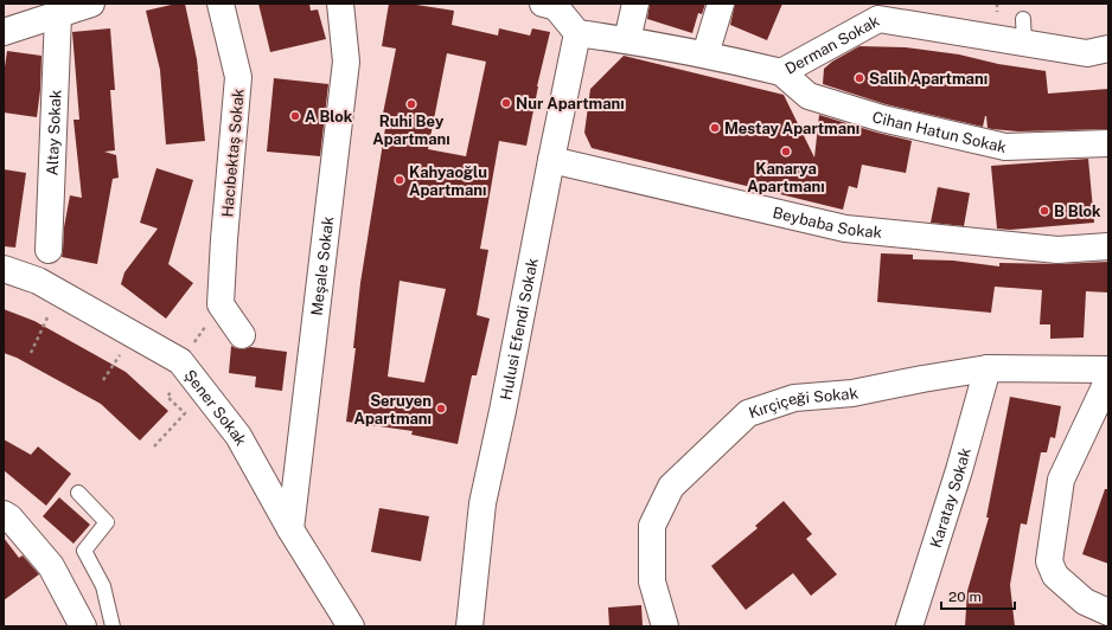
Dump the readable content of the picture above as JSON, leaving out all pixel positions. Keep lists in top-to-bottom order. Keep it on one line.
{"streets":{"street":["Derman Sokak","Cihan Hatun Sokak","Altay Sokak","Hacıbektaş Sokak","Beybaba Sokak","Meşale Sokak","Hulusi Efendi Sokak","Kırçiçeği Sokak","Şener Sokak","Karatay Sokak"]},"crossings":[["Derman Sokak","Cihan Hatun Sokak"],["Derman Sokak","Hulusi Efendi Sokak"],["Beybaba Sokak","Hulusi Efendi Sokak"],["Meşale Sokak","Şener Sokak"],["Kırçiçeği Sokak","Karatay Sokak"]],"places":["Salih Apartmanı","Nur Apartmanı","Ruhi Bey Apartmanı","A Blok","Mestay Apartmanı","Kanarya Apartmanı","Kahyaoğlu Apartmanı","B Blok","Seruyen Apartmanı"],"scale_bar":"20 m"}
